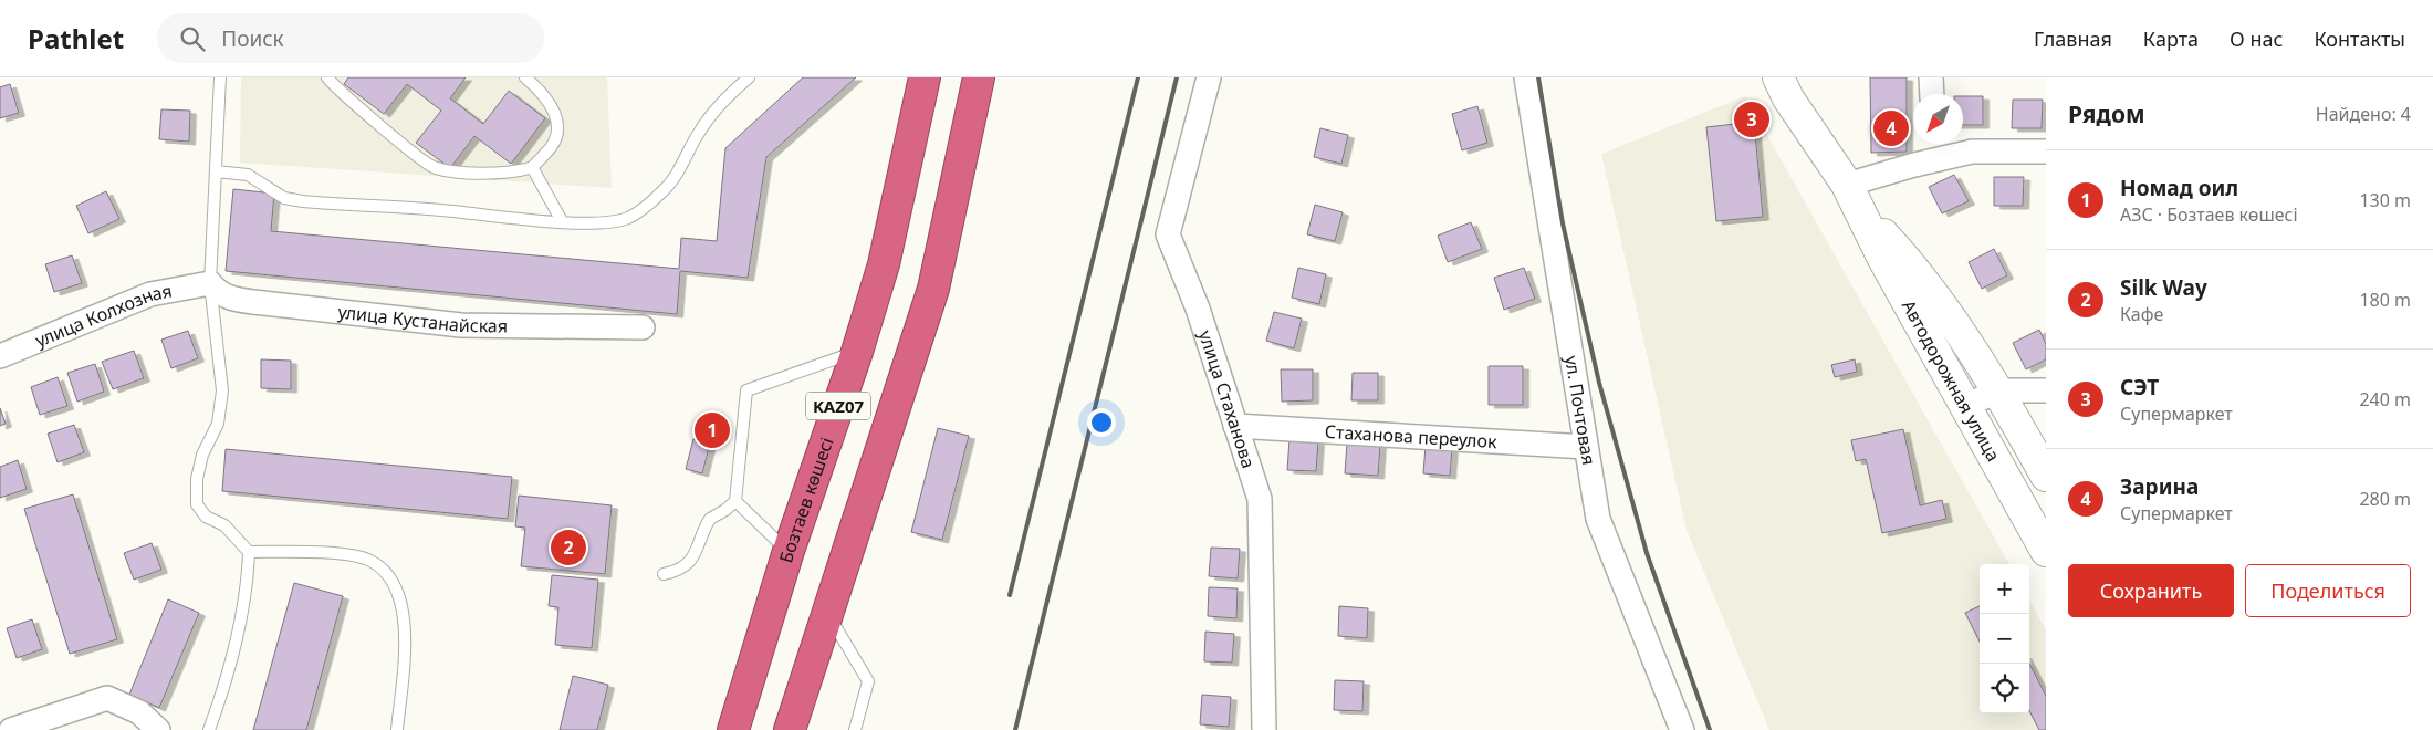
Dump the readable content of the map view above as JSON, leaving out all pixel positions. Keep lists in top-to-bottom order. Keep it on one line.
{"streets":{"highway":["KAZ07","Бозтаев көшесі"],"main road":["Автодорожная улица"],"street":["улица Колхозная","улица Кустанайская","улица Стаханова","ул. Почтовая","Стаханова переулок"]},"crossings":[["улица Колхозная","улица Кустанайская"],["улица Стаханова","Стаханова переулок"],["ул. Почтовая","Стаханова переулок"]],"north":"bottom left","page":{"header":"Pathlet","search":"Поиск","nav":["Главная","Карта","О нас","Контакты"],"heading":["Рядом","Найдено: 4"],"pins":["3","4","1","2"],"list":[{"mark":"1","name":"Номад оил","note":"АЗС · Бозтаев көшесі","value":"130 m"},{"mark":"2","name":"Silk Way","note":"Кафе","value":"180 m"},{"mark":"3","name":"СЭТ","note":"Супермаркет","value":"240 m"},{"mark":"4","name":"Зарина","note":"Супермаркет","value":"280 m"}],"buttons":["Сохранить","Поделиться"],"map_buttons":["+","−"]}}
